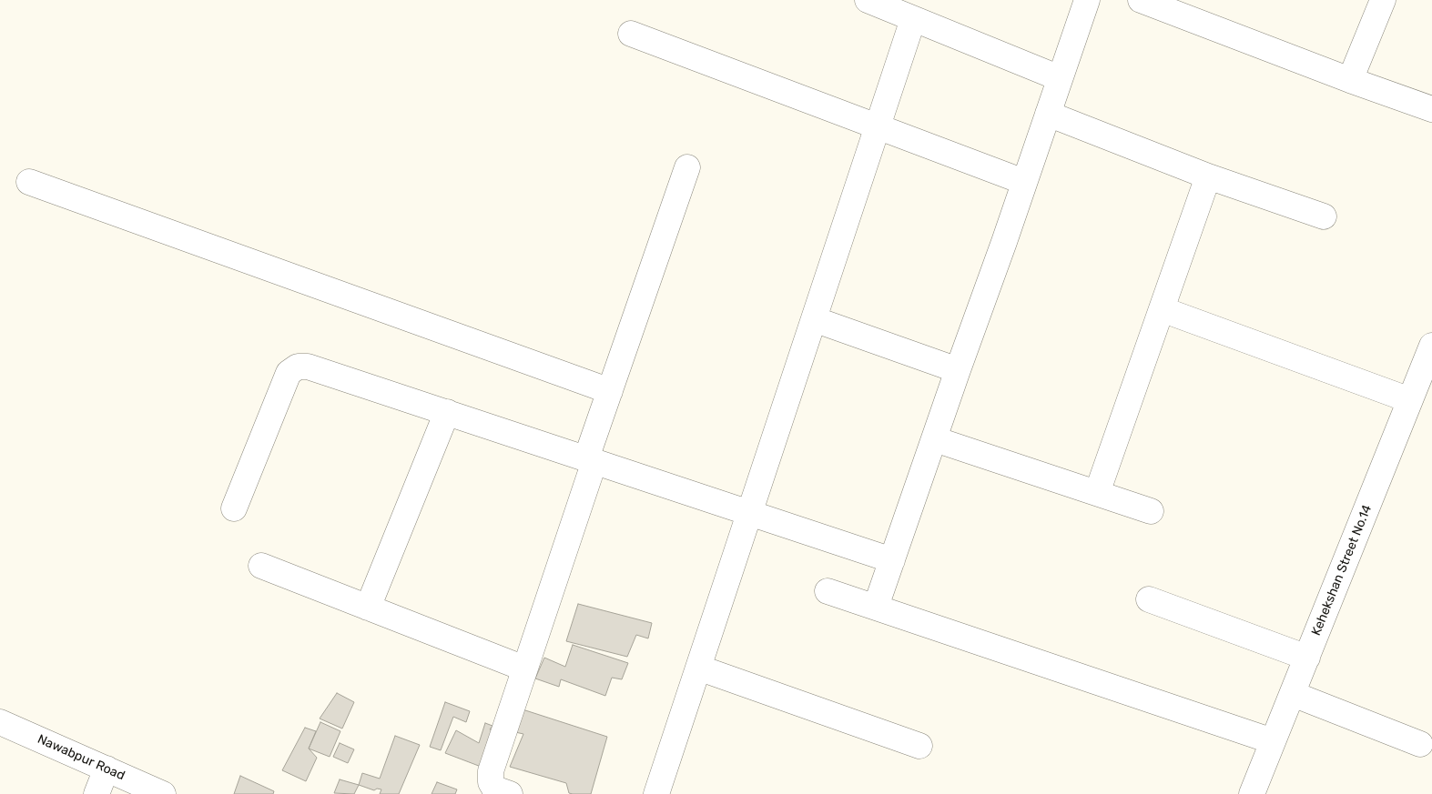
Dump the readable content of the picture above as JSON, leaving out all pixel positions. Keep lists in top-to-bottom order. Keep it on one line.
{"streets":{"street":["Kehekshan Street No.14","Nawabpur Road"]}}
